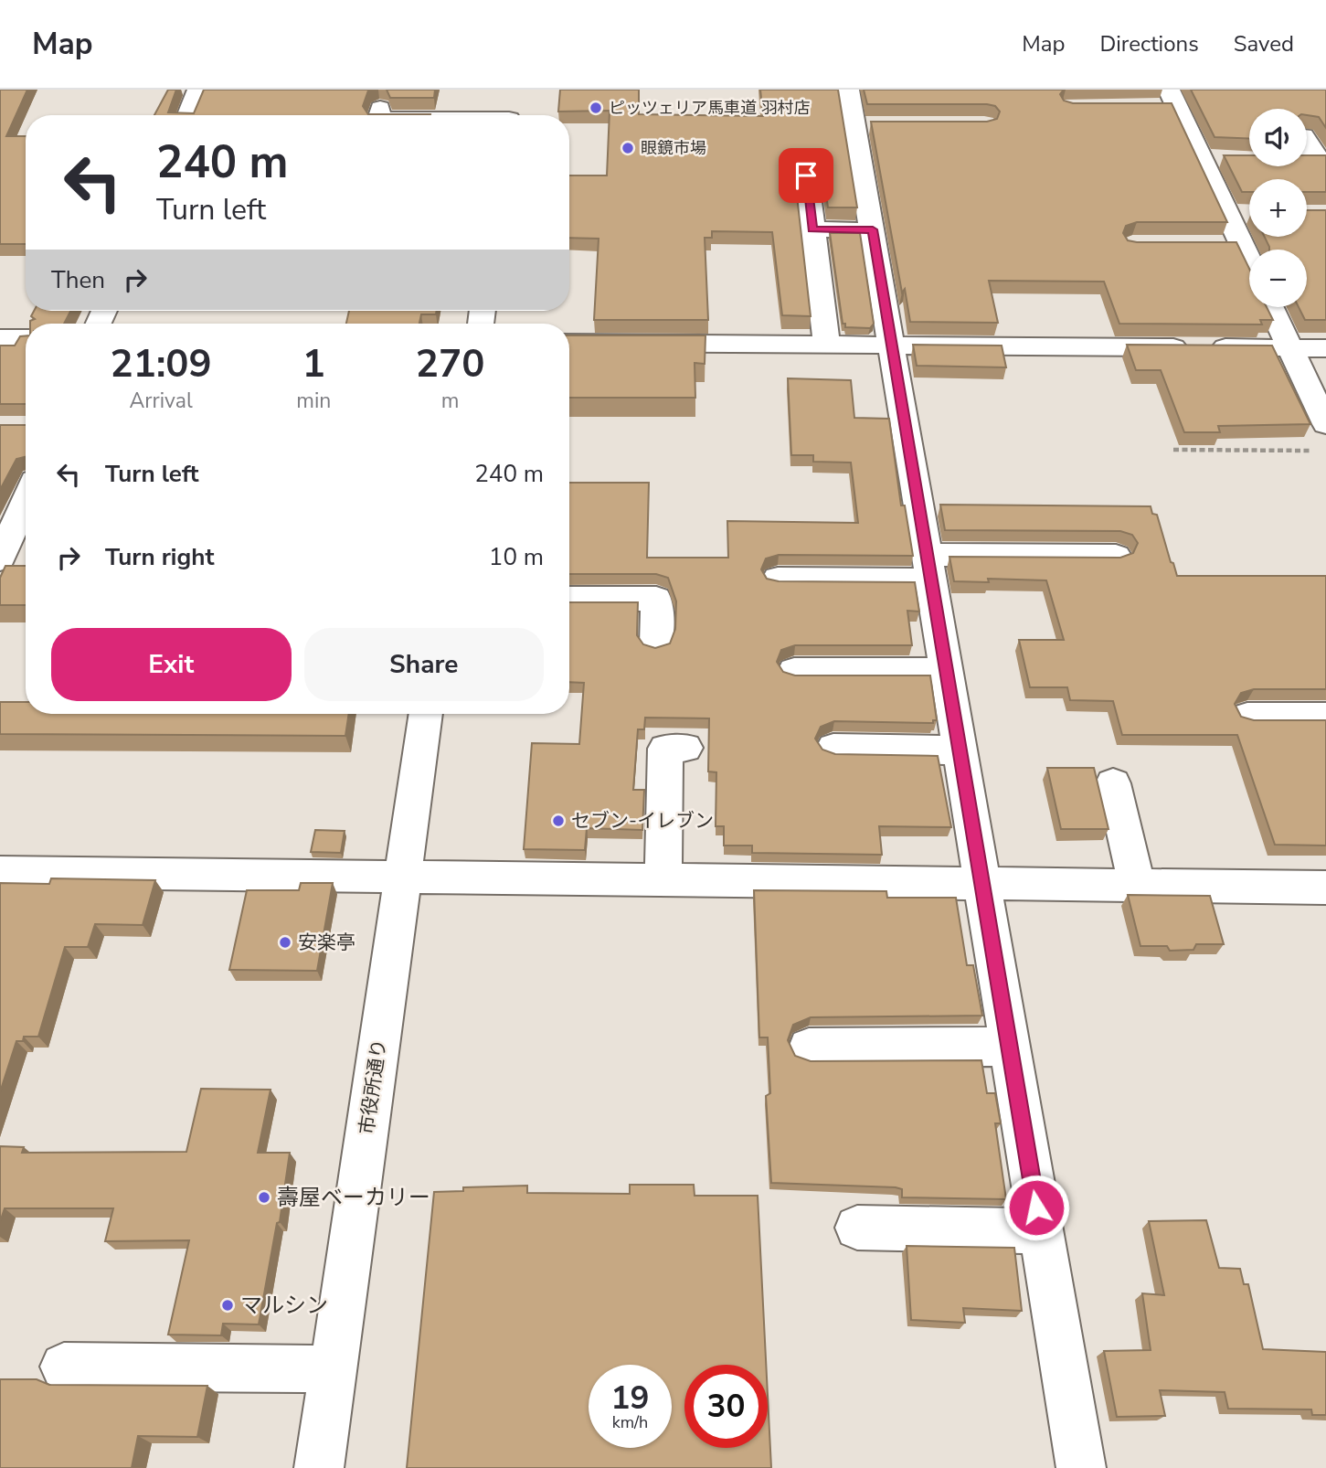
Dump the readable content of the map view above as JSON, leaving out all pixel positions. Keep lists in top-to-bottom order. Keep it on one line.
{"streets":{"street":["市役所通り"]},"places":["ピッツェリア馬車道 羽村店","眼鏡市場","セブン-イレブン","安楽亭","壽屋ベーカリー","マルシン"],"page":{"header":"Map","nav":["Map","Directions","Saved"],"map_buttons":["+","−"],"turn":["240 m","Turn left"],"then":"Then","eta":["21:09","Arrival","1","min","270","m"],"list":[{"name":"Turn left","value":"240 m"},{"name":"Turn right","value":"10 m"}],"buttons":["Exit","Share"],"speed":"19 km/h","limit":"30"}}
